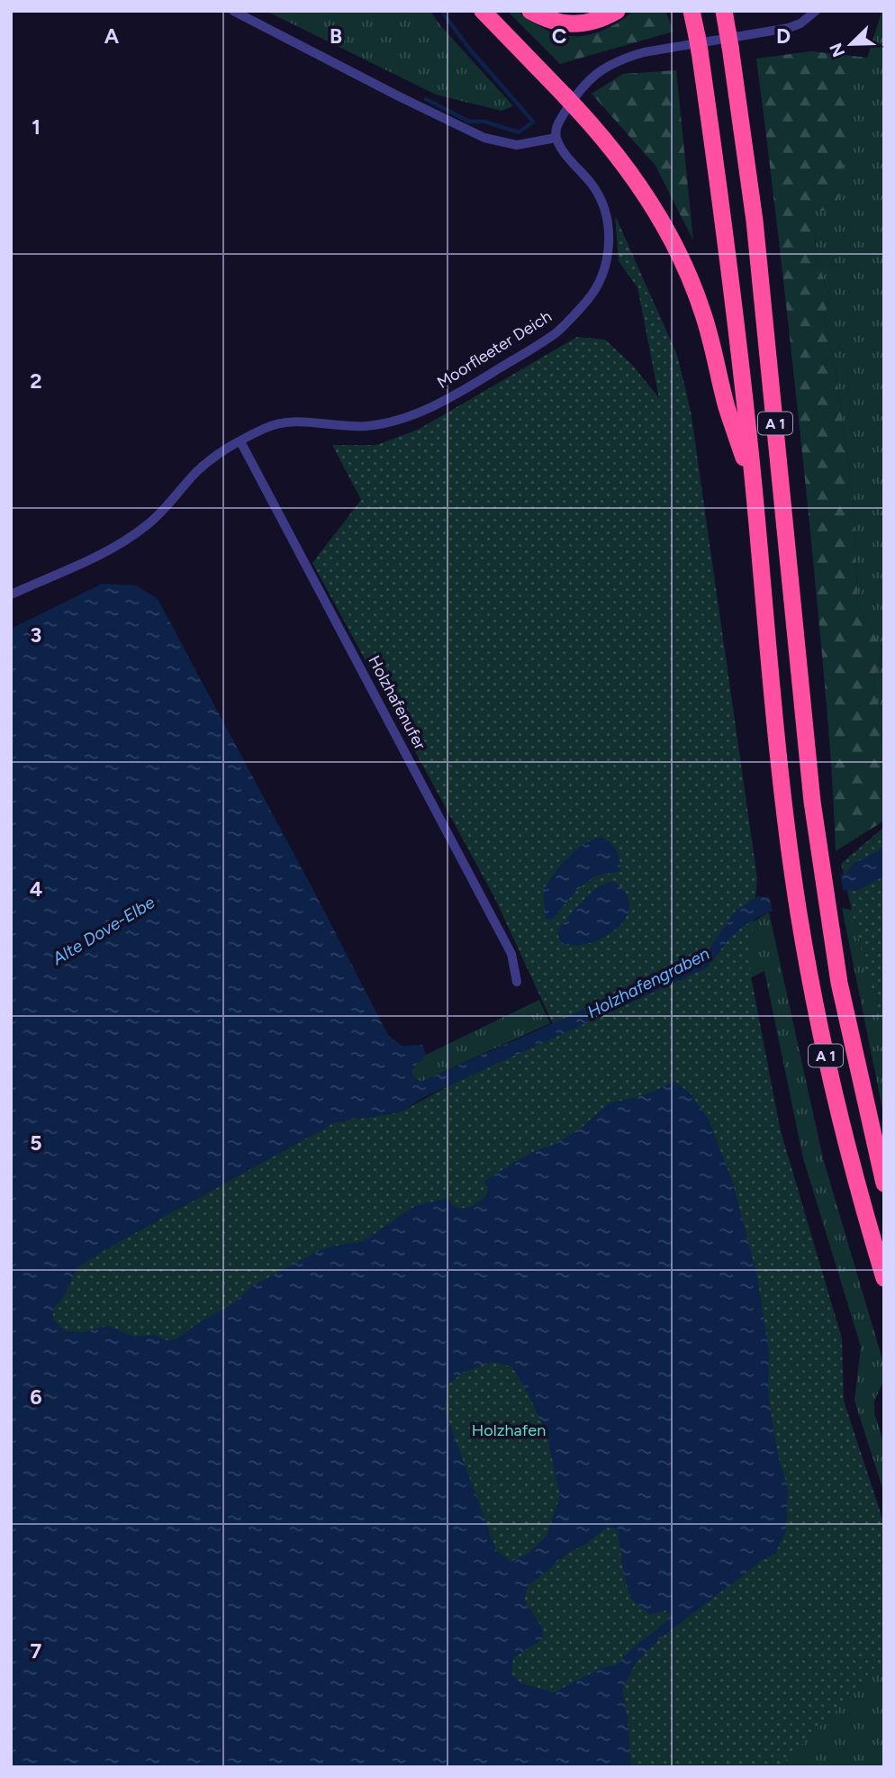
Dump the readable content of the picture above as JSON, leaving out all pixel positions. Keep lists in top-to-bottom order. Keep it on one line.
{"streets":{"highway":["A 1"],"street":["Moorfleeter Deich","Holzhafenufer"]},"crossings":[["Moorfleeter Deich","Holzhafenufer"]],"water":["Alte Dove-Elbe","Holzhafengraben"],"parks":["Holzhafen"],"north":"bottom left","grid":{"columns":["A","B","C","D"],"rows":["1","2","3","4","5","6","7"]}}
